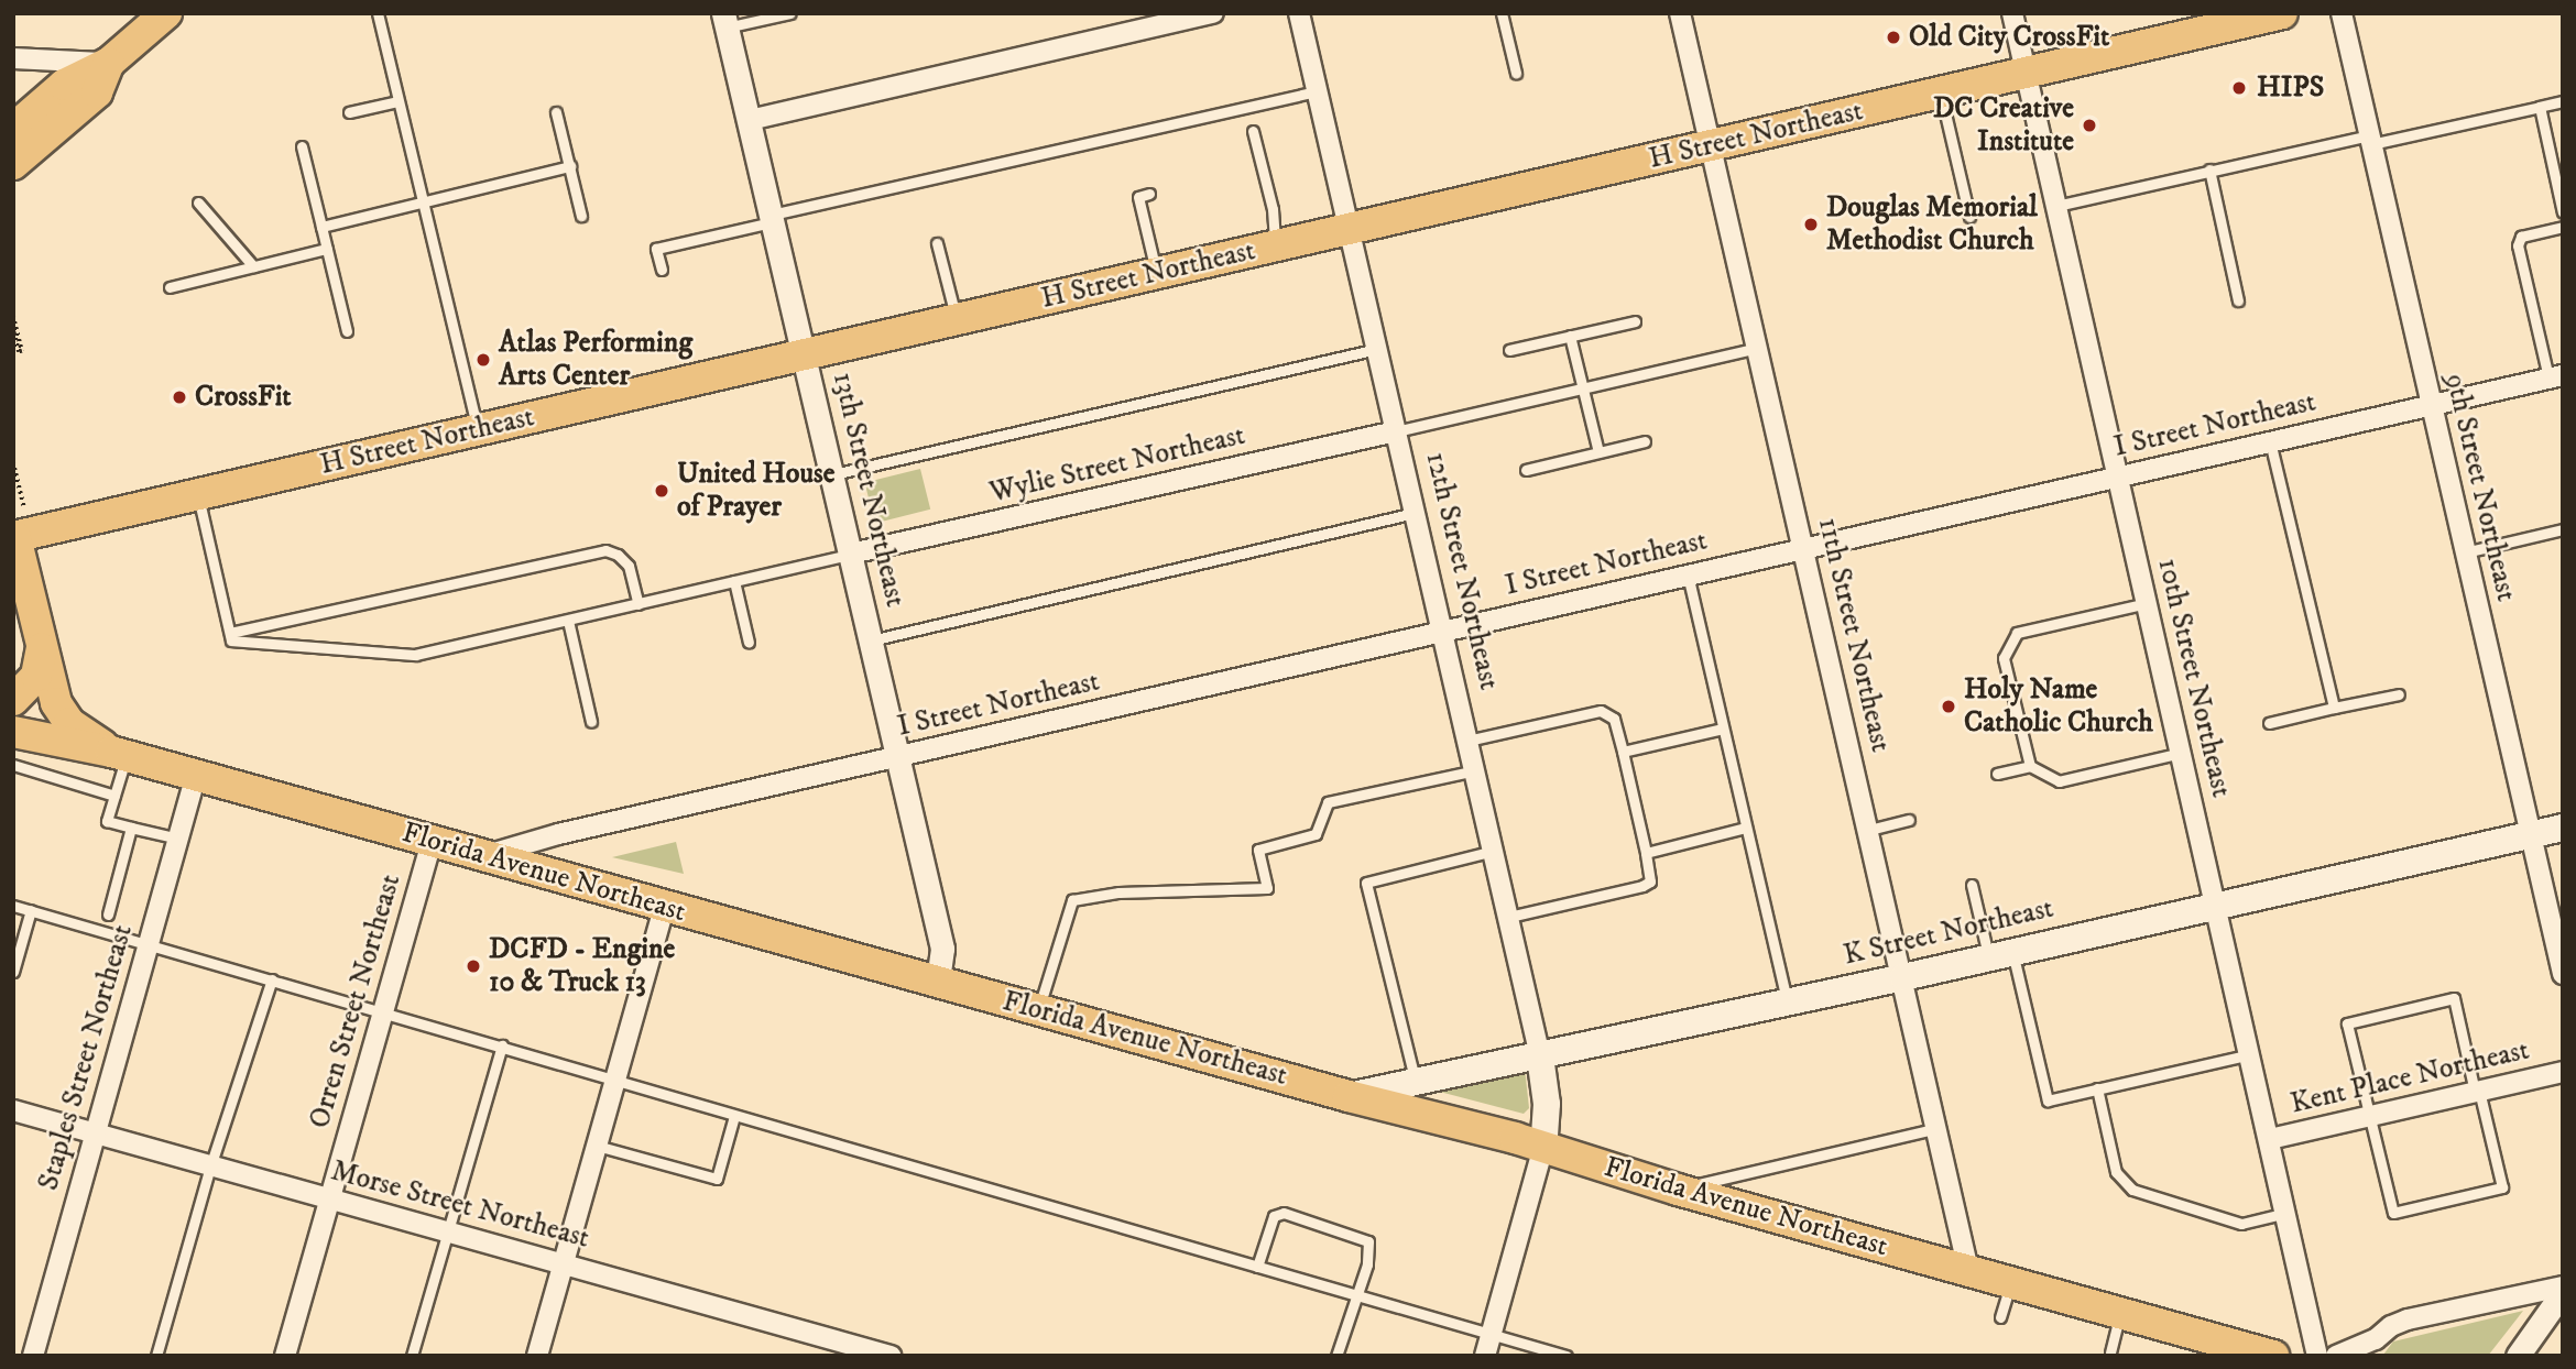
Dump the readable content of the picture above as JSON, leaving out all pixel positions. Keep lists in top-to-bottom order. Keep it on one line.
{"streets":{"main road":["H Street Northeast","12th Street Northeast","Florida Avenue Northeast","K Street Northeast"],"street":["I Street Northeast","Wylie Street Northeast","9th Street Northeast","13th Street Northeast","11th Street Northeast","10th Street Northeast","Orren Street Northeast","Staples Street Northeast","Kent Place Northeast","Morse Street Northeast"]},"crossings":[["H Street Northeast","13th Street Northeast"],["H Street Northeast","12th Street Northeast"],["H Street Northeast","11th Street Northeast"],["H Street Northeast","10th Street Northeast"],["I Street Northeast","9th Street Northeast"],["I Street Northeast","13th Street Northeast"],["I Street Northeast","12th Street Northeast"],["I Street Northeast","11th Street Northeast"],["I Street Northeast","10th Street Northeast"],["I Street Northeast","Florida Avenue Northeast"],["Wylie Street Northeast","13th Street Northeast"],["Wylie Street Northeast","12th Street Northeast"],["9th Street Northeast","K Street Northeast"],["13th Street Northeast","Florida Avenue Northeast"],["12th Street Northeast","Florida Avenue Northeast"],["12th Street Northeast","K Street Northeast"],["11th Street Northeast","Florida Avenue Northeast"],["11th Street Northeast","K Street Northeast"],["10th Street Northeast","K Street Northeast"],["10th Street Northeast","Kent Place Northeast"],["Florida Avenue Northeast","K Street Northeast"],["Florida Avenue Northeast","Orren Street Northeast"],["Florida Avenue Northeast","Staples Street Northeast"],["Orren Street Northeast","Morse Street Northeast"],["Staples Street Northeast","Morse Street Northeast"]],"places":["Old City CrossFit","HIPS","DC Creative Institute","Douglas Memorial Methodist Church","Atlas Performing Arts Center","CrossFit","United House of Prayer","Holy Name Catholic Church","DCFD - Engine 10 & Truck 13"]}
